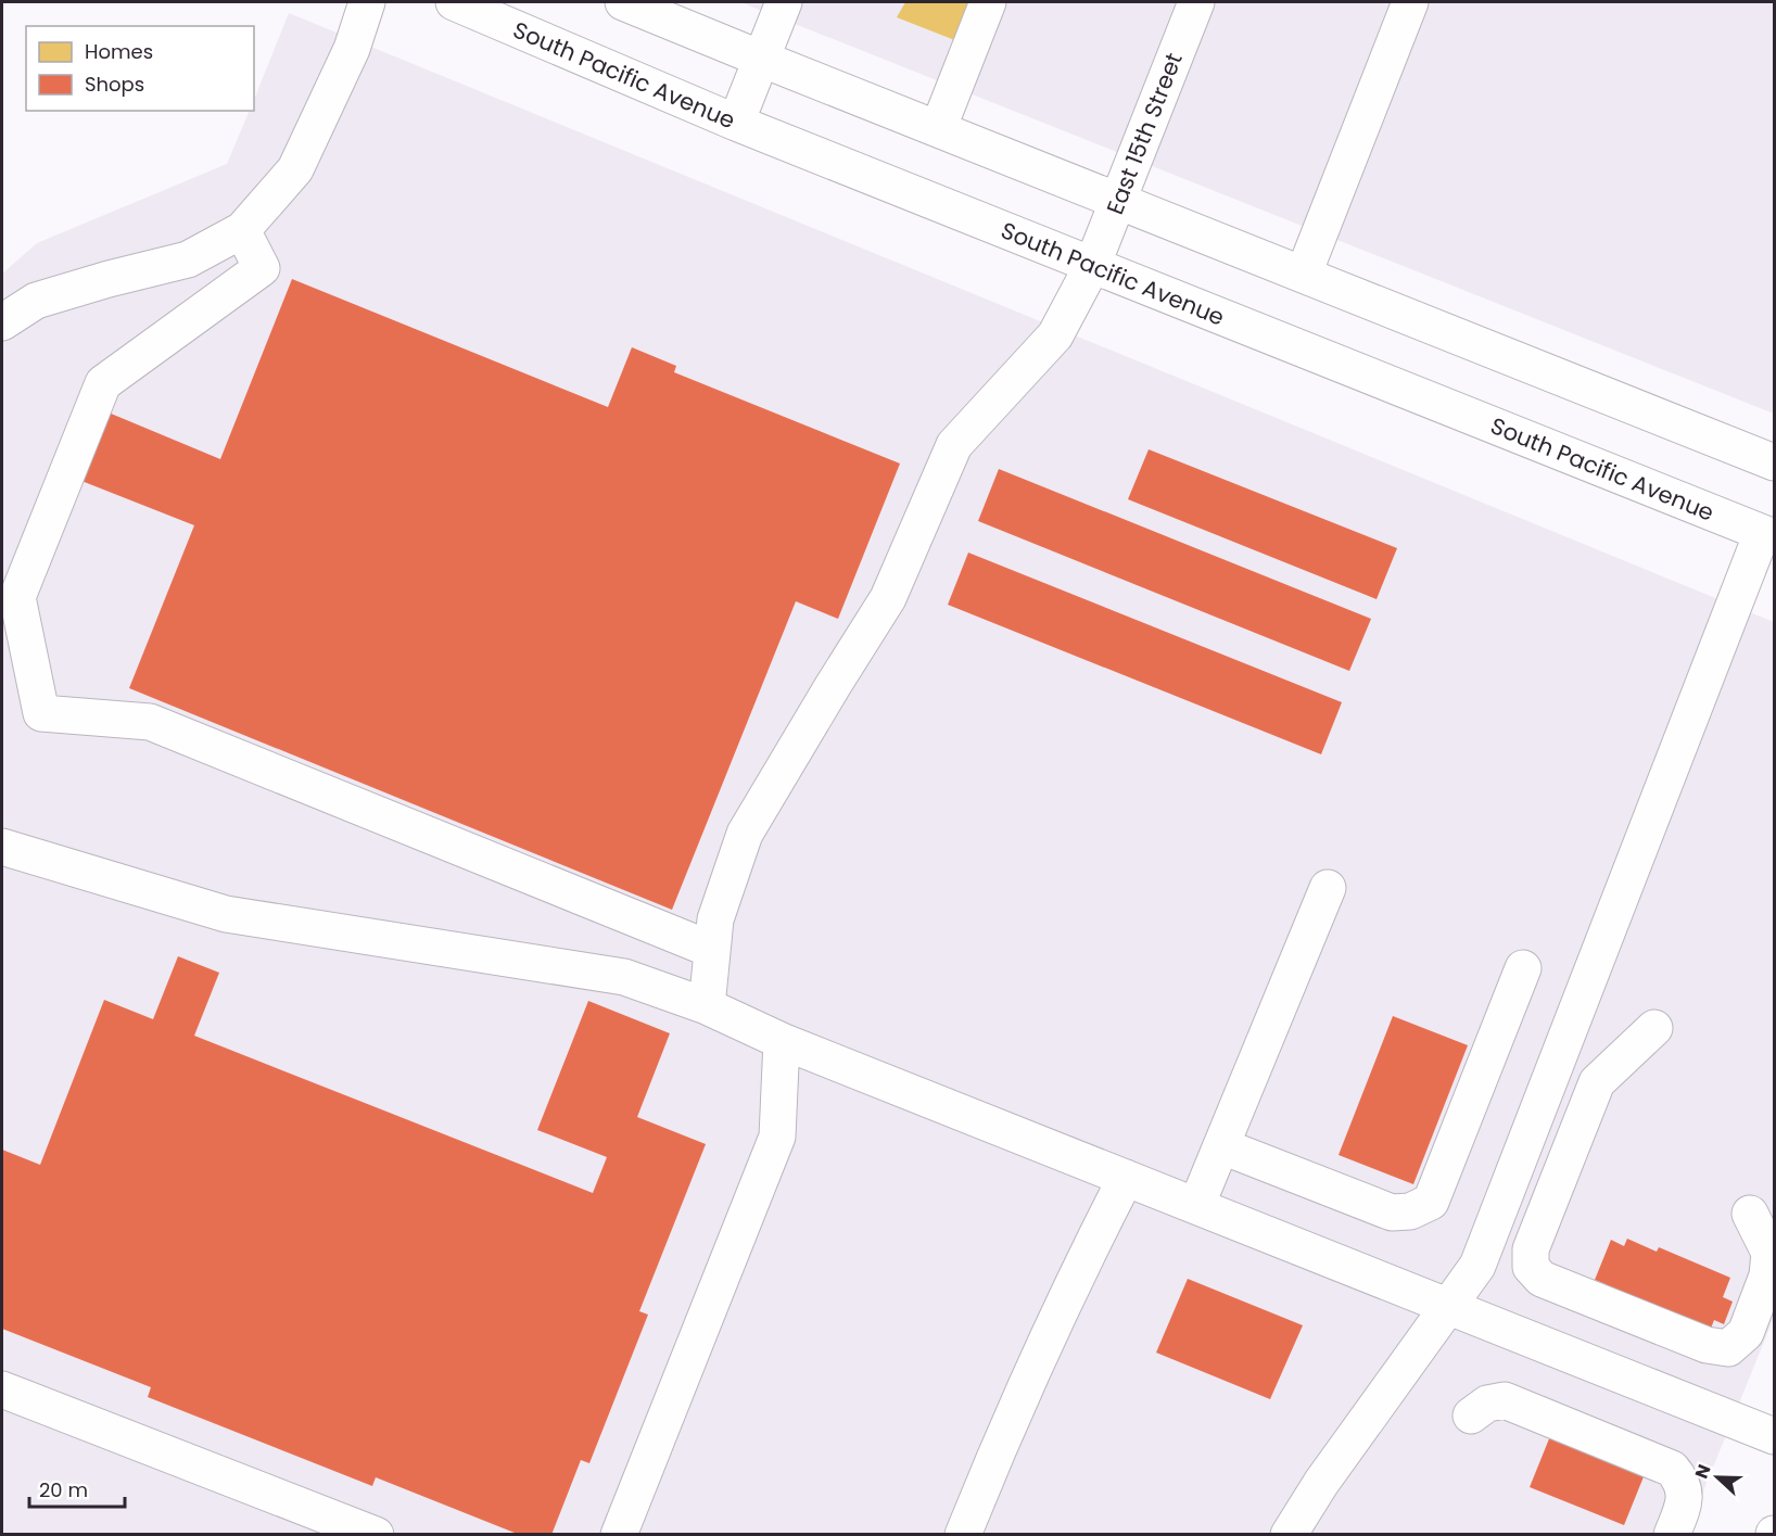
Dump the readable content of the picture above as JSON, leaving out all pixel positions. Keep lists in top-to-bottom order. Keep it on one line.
{"streets":{"street":["South Pacific Avenue","East 15th Street"]},"crossings":[["South Pacific Avenue","East 15th Street"]],"legend":["Homes","Shops"],"scale_bar":"20 m","north":"left"}
